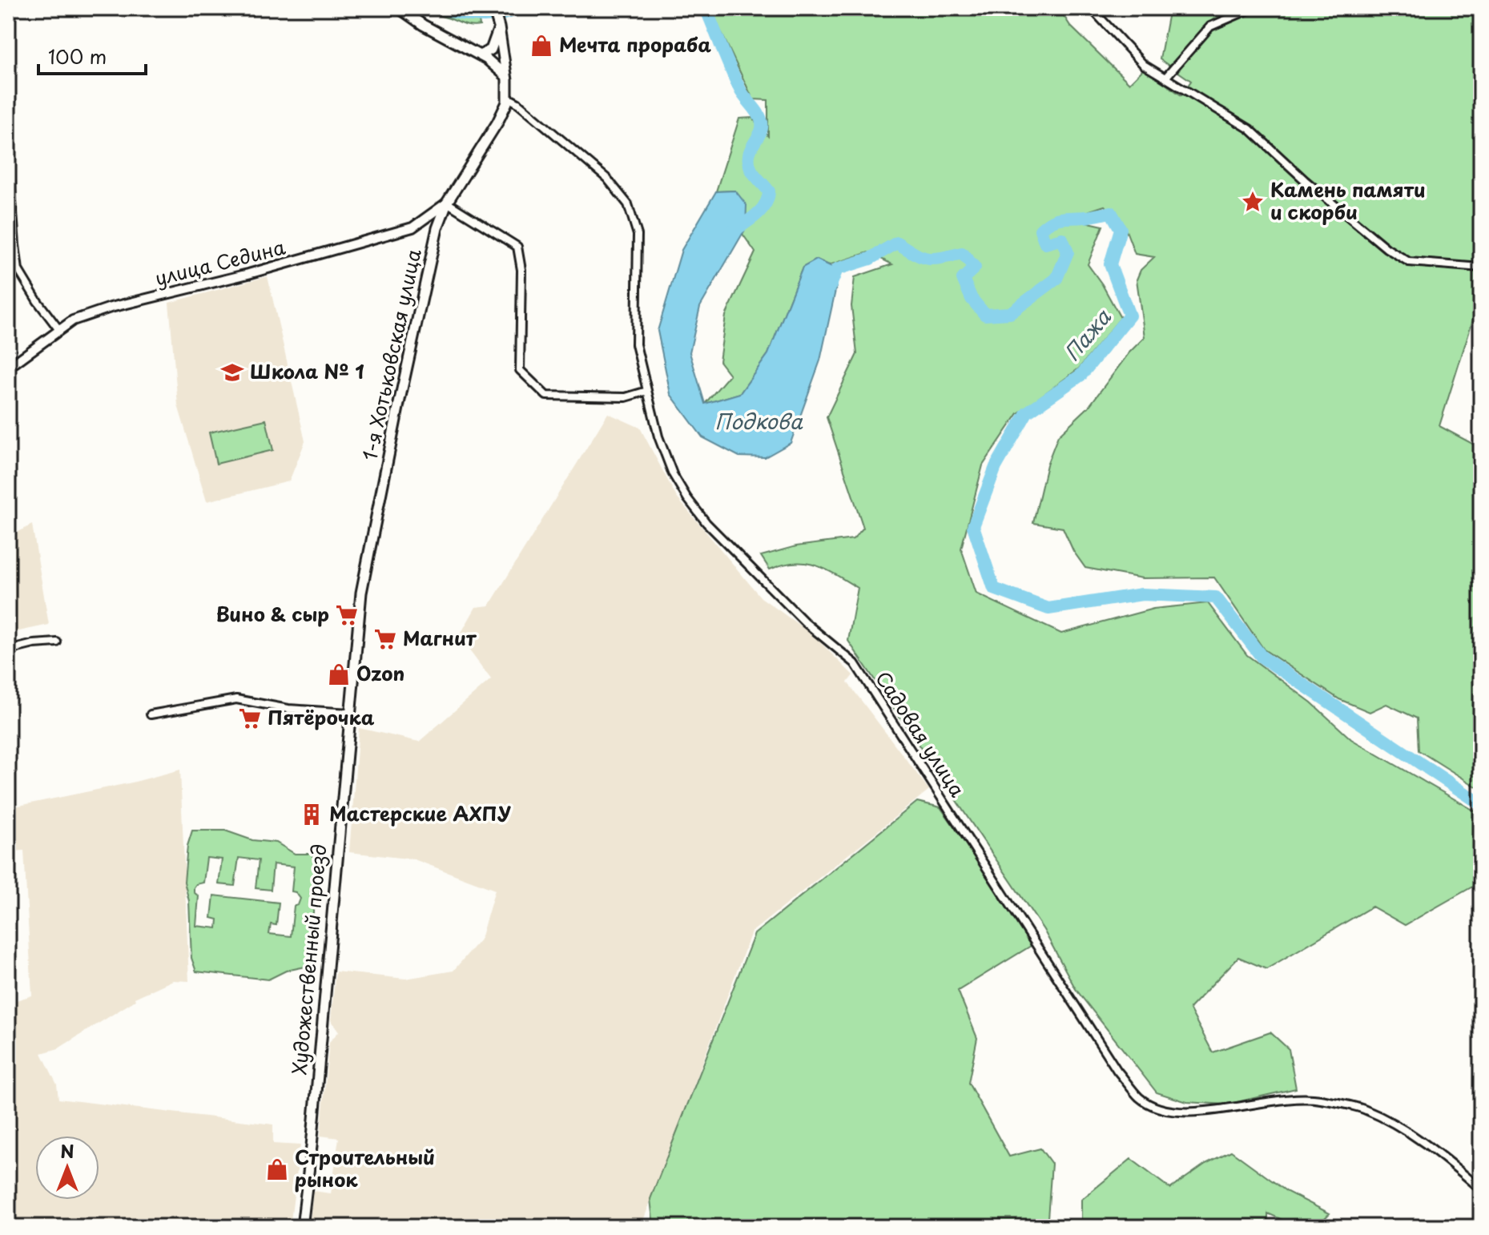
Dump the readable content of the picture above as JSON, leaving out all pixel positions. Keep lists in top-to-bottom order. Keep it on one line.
{"streets":{"main road":["1-я Хотьковская улица","Художественный проезд"],"street":["улица Седина","Садовая улица"]},"crossings":[["улица Седина","1-я Хотьковская улица"],["1-я Хотьковская улица","Садовая улица"],["1-я Хотьковская улица","Художественный проезд"]],"water":["Пажа","Подкова"],"places":{"shop":["Мечта прораба","Ozon","Строительный рынок"],"place":["Камень памяти и скорби"],"school or university":["Школа № 1"],"supermarket":["Вино & сыр","Магнит","Пятёрочка"],"building":["Мастерские АХПУ"]},"scale_bar":"100 m","north":"top"}
